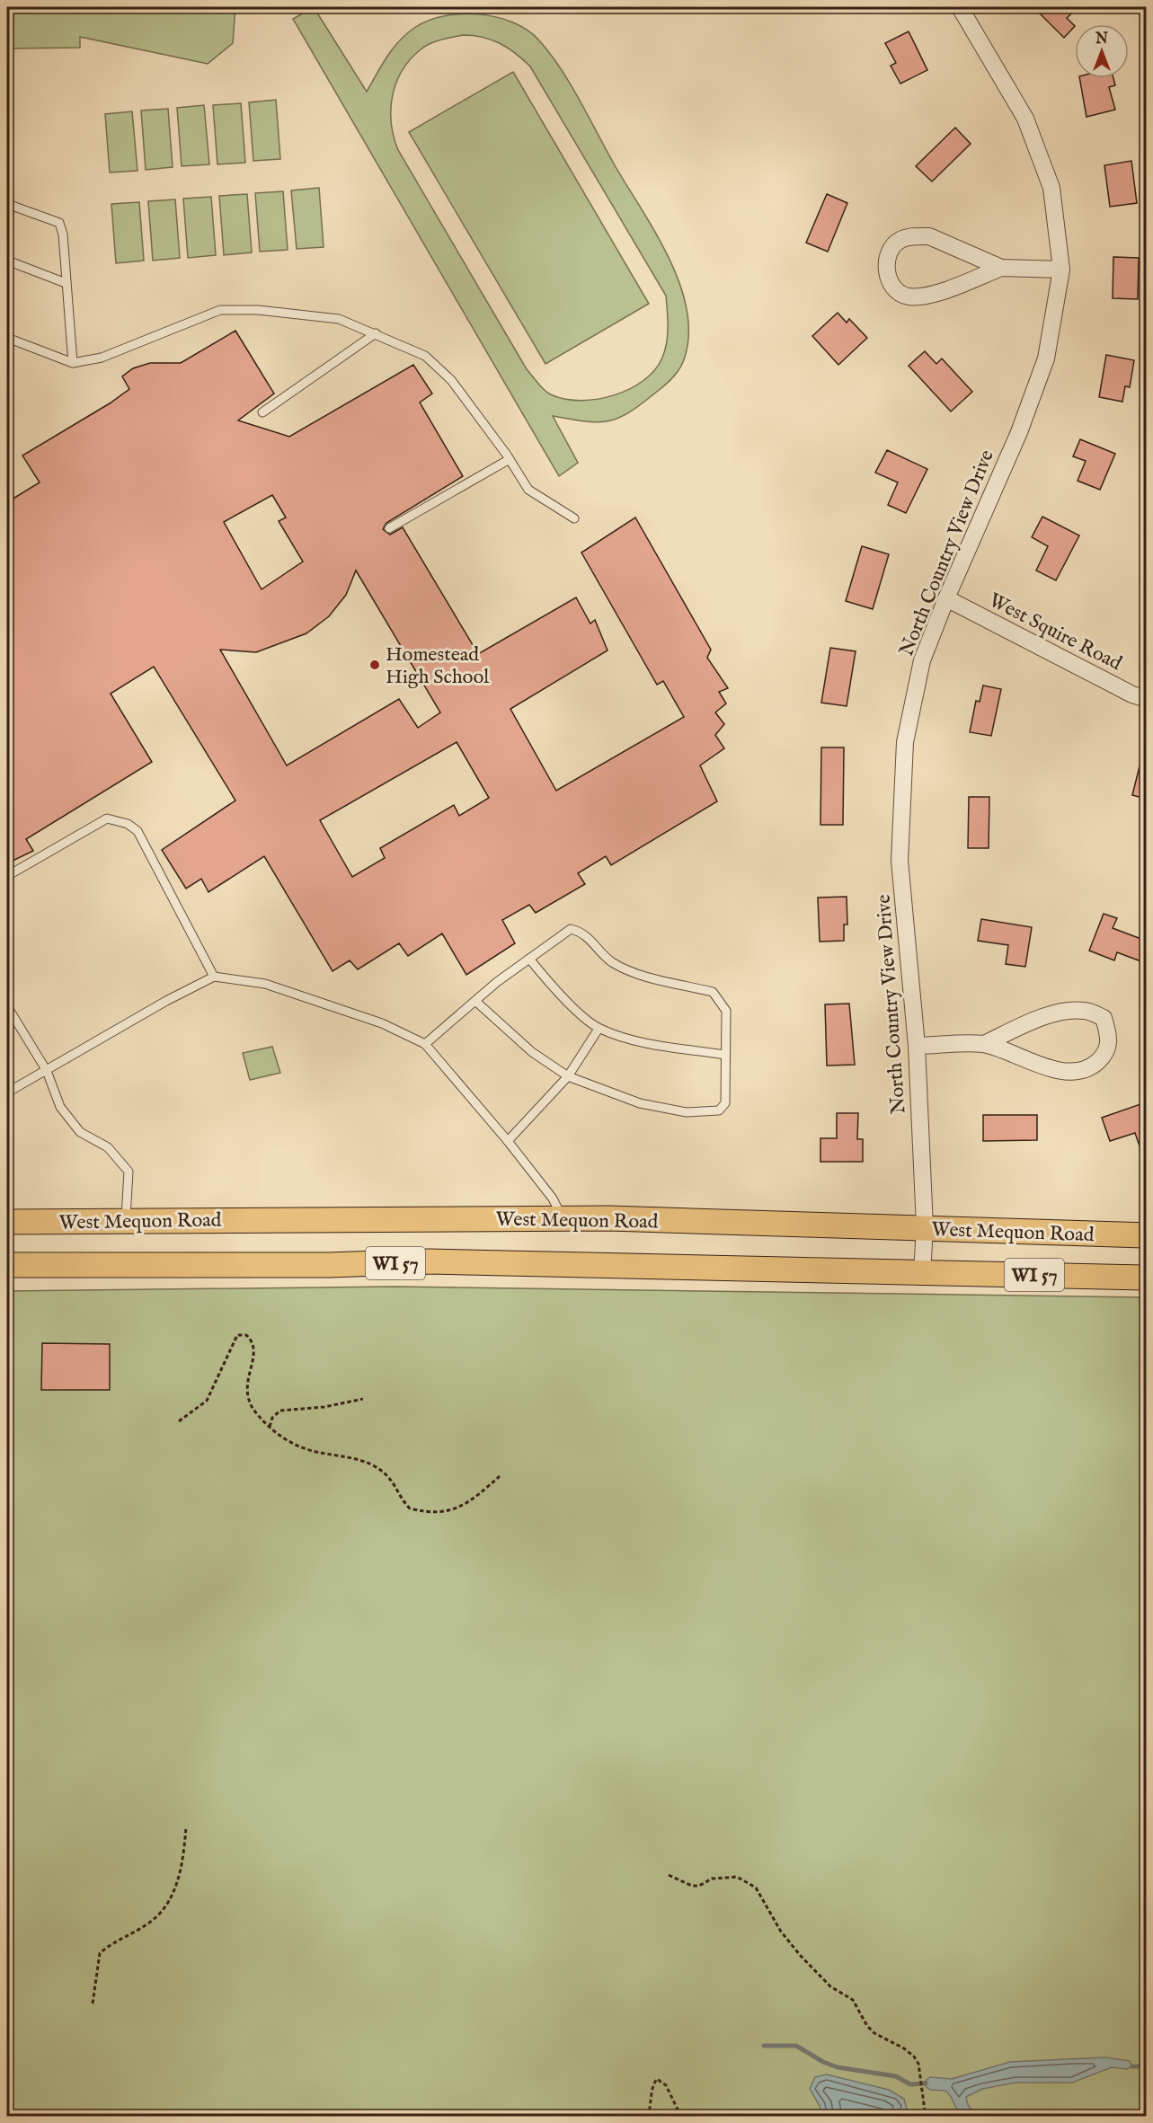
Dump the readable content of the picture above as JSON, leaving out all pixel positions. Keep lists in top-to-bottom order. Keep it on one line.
{"streets":{"main road":["West Mequon Road","WI 57"],"street":["North Country View Drive","West Squire Road"]},"crossings":[["North Country View Drive","West Squire Road"],["North Country View Drive","West Mequon Road"],["North Country View Drive","WI 57"]],"places":["Homestead High School"],"north":"top"}
